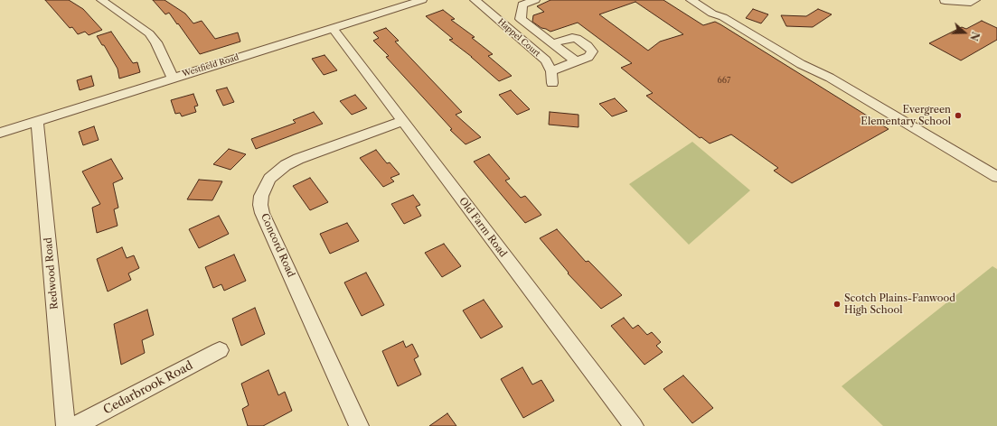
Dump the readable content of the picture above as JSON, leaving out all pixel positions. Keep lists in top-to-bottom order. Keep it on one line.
{"streets":{"street":["Happel Court","Westfield Road","Old Farm Road","Concord Road","Redwood Road","Cedarbrook Road"]},"crossings":[["Westfield Road","Old Farm Road"],["Westfield Road","Redwood Road"],["Old Farm Road","Concord Road"]],"places":["Evergreen Elementary School","Scotch Plains-Fanwood High School"],"house_numbers":["667"],"north":"right"}
